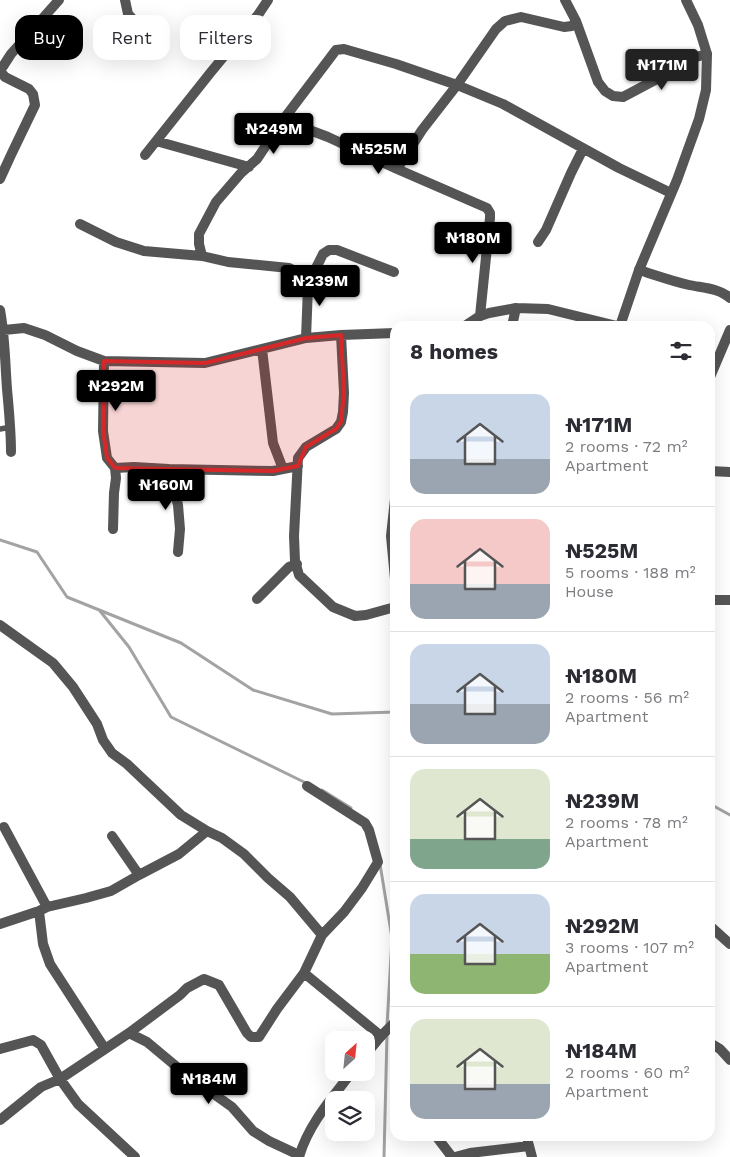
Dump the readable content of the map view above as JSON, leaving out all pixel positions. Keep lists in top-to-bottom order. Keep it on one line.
{"north":"top right","page":{"chip":["Buy","Rent","Filters"],"price":["₦171M","₦249M","₦525M","₦180M","₦239M","₦292M","₦160M","₦184M"],"heading":"8 homes","list":[{"name":"₦171M","note":"2 rooms · 72 m² · Apartment"},{"name":"₦525M","note":"5 rooms · 188 m² · House"},{"name":"₦180M","note":"2 rooms · 56 m² · Apartment"},{"name":"₦239M","note":"2 rooms · 78 m² · Apartment"},{"name":"₦292M","note":"3 rooms · 107 m² · Apartment"},{"name":"₦184M","note":"2 rooms · 60 m² · Apartment"}]}}
